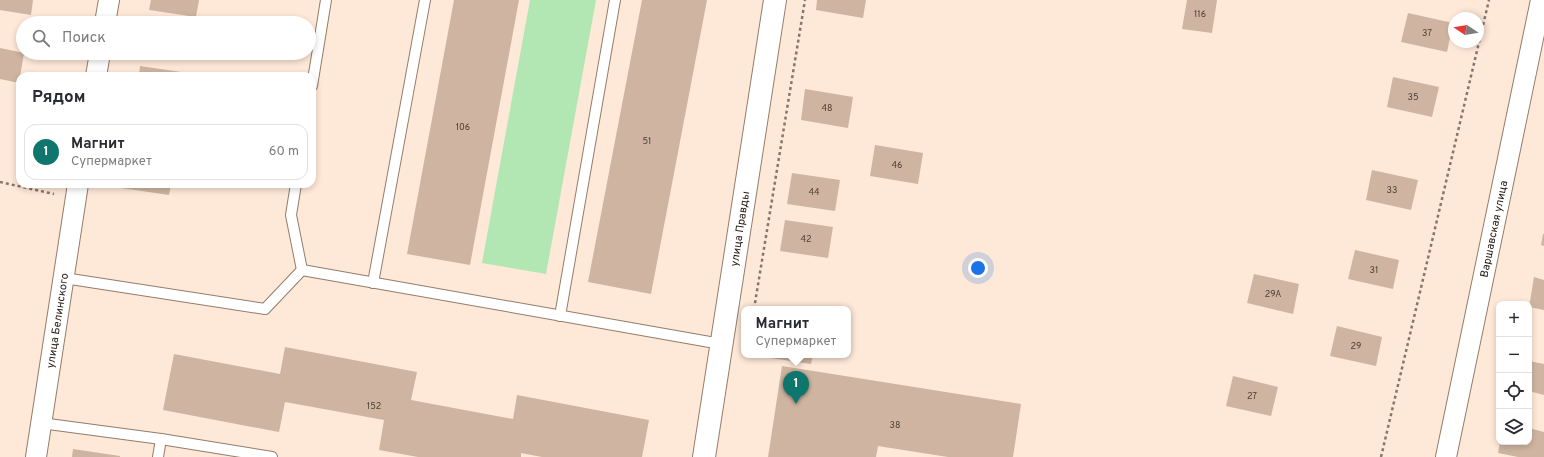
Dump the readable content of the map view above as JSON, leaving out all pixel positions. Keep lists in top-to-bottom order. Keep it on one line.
{"streets":{"street":["улица Правды","Варшавская улица","улица Белинского"]},"house_numbers":["116","37","35","48","106","51","46","33","44","42","31","29А","29","27","152","38"],"north":"left","page":{"search":"Поиск","heading":"Рядом","list":[{"mark":"1","name":"Магнит","note":"Супермаркет","value":"60 m"}],"map_buttons":["+","−"],"popup":["Магнит","Супермаркет"],"pins":"1"}}
